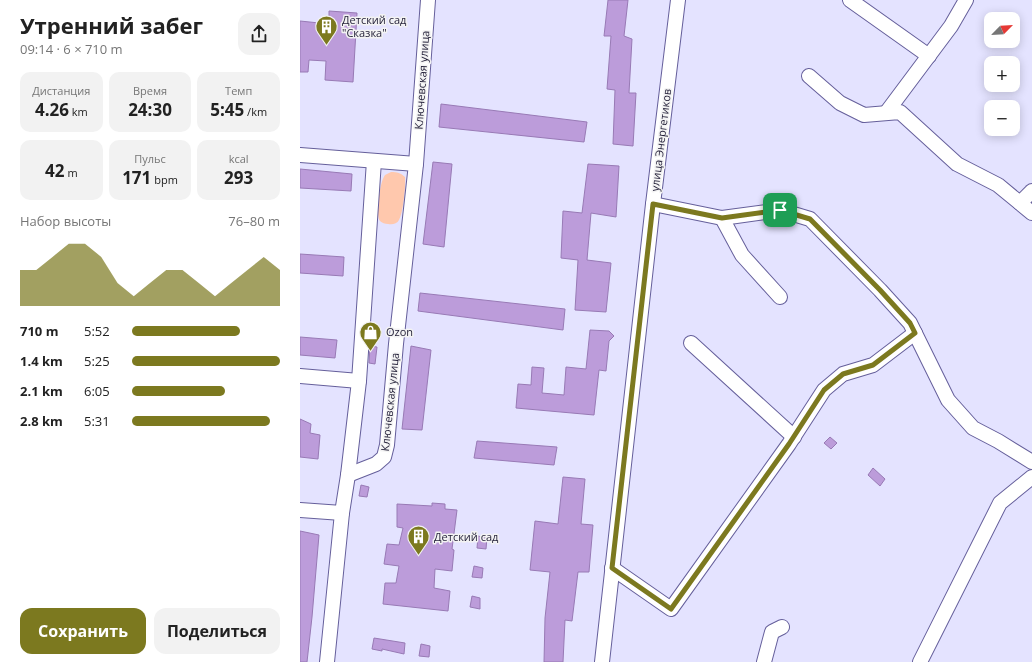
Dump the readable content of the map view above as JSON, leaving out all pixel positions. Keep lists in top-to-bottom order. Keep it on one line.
{"streets":{"street":["Ключевская улица","улица Энергетиков"]},"places":{"building":["Детский сад \"Сказка\"","Детский сад"],"shop":["Ozon"]},"north":"top right","page":{"heading":["Утренний забег","09:14 · 6 × 710 m"],"map_buttons":["+","−"],"stats":[["Дистанция","4.26 km"],["Время","24:30"],["Темп","5:45 /km"],["42 m"],["Пульс","171 bpm"],["kcal","293"]],"chart":["Набор высоты","76–80 m"],"list":[{"name":"710 m","note":"5:52"},{"name":"1.4 km","note":"5:25"},{"name":"2.1 km","note":"6:05"},{"name":"2.8 km","note":"5:31"}],"buttons":["Сохранить","Поделиться"]}}
